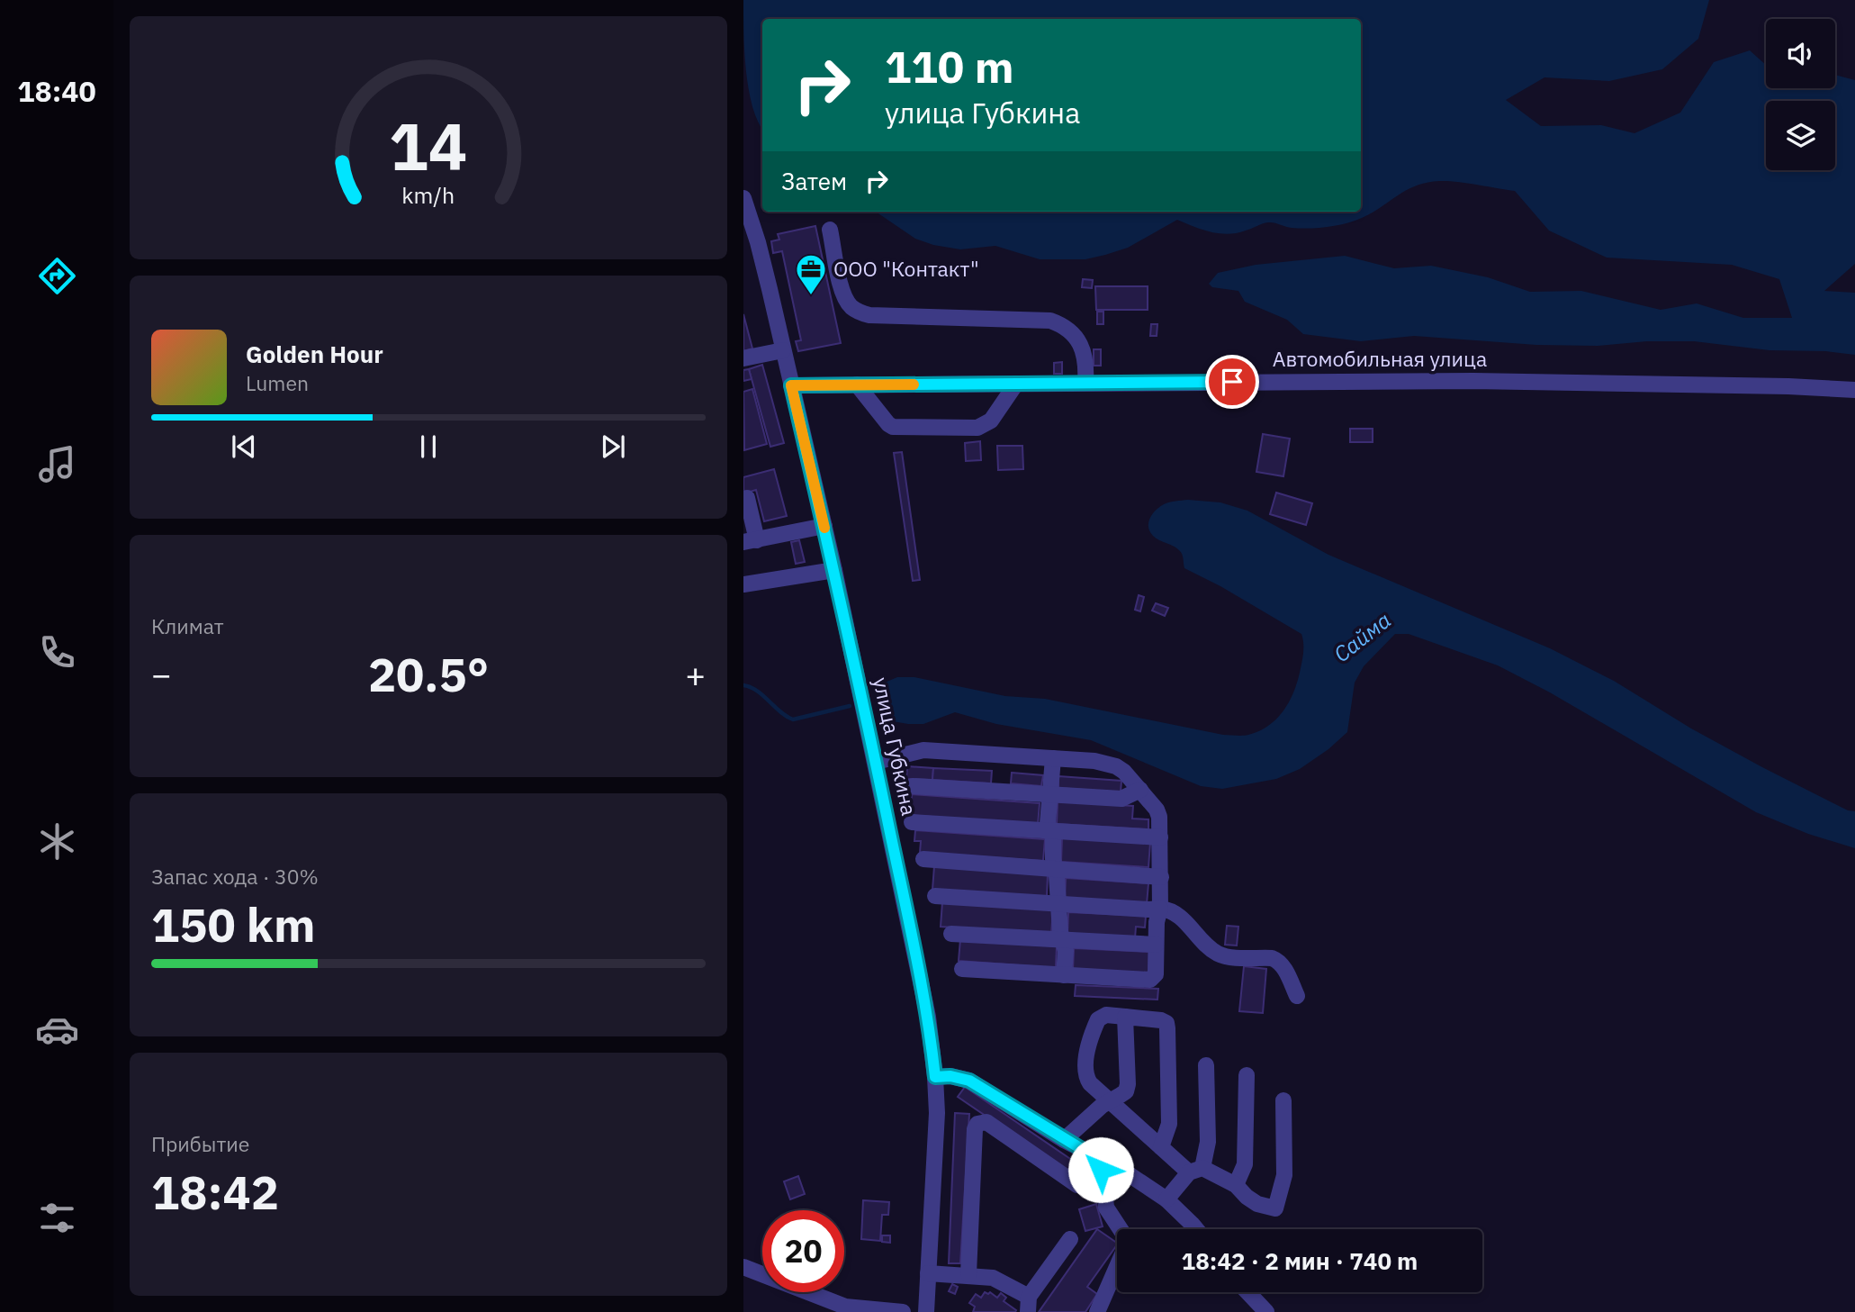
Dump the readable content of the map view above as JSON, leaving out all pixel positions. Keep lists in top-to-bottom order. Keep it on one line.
{"streets":{"street":["Автомобильная улица","улица Губкина"]},"crossings":[["Автомобильная улица","улица Губкина"]],"water":["Сайма"],"places":{"office":["ООО \"Контакт\""]},"page":{"tabs":"18:40","turn":["110 m","улица Губкина"],"then":"Затем","song":["Golden Hour","Lumen"],"tile":["Климат",["Запас хода · 30%","150 km"],["Прибытие","18:42"]],"heat":["−","20.5°","+"],"limit":"20","trip":"18:42 · 2 мин · 740 m","gauge":["14","km/h"]}}
